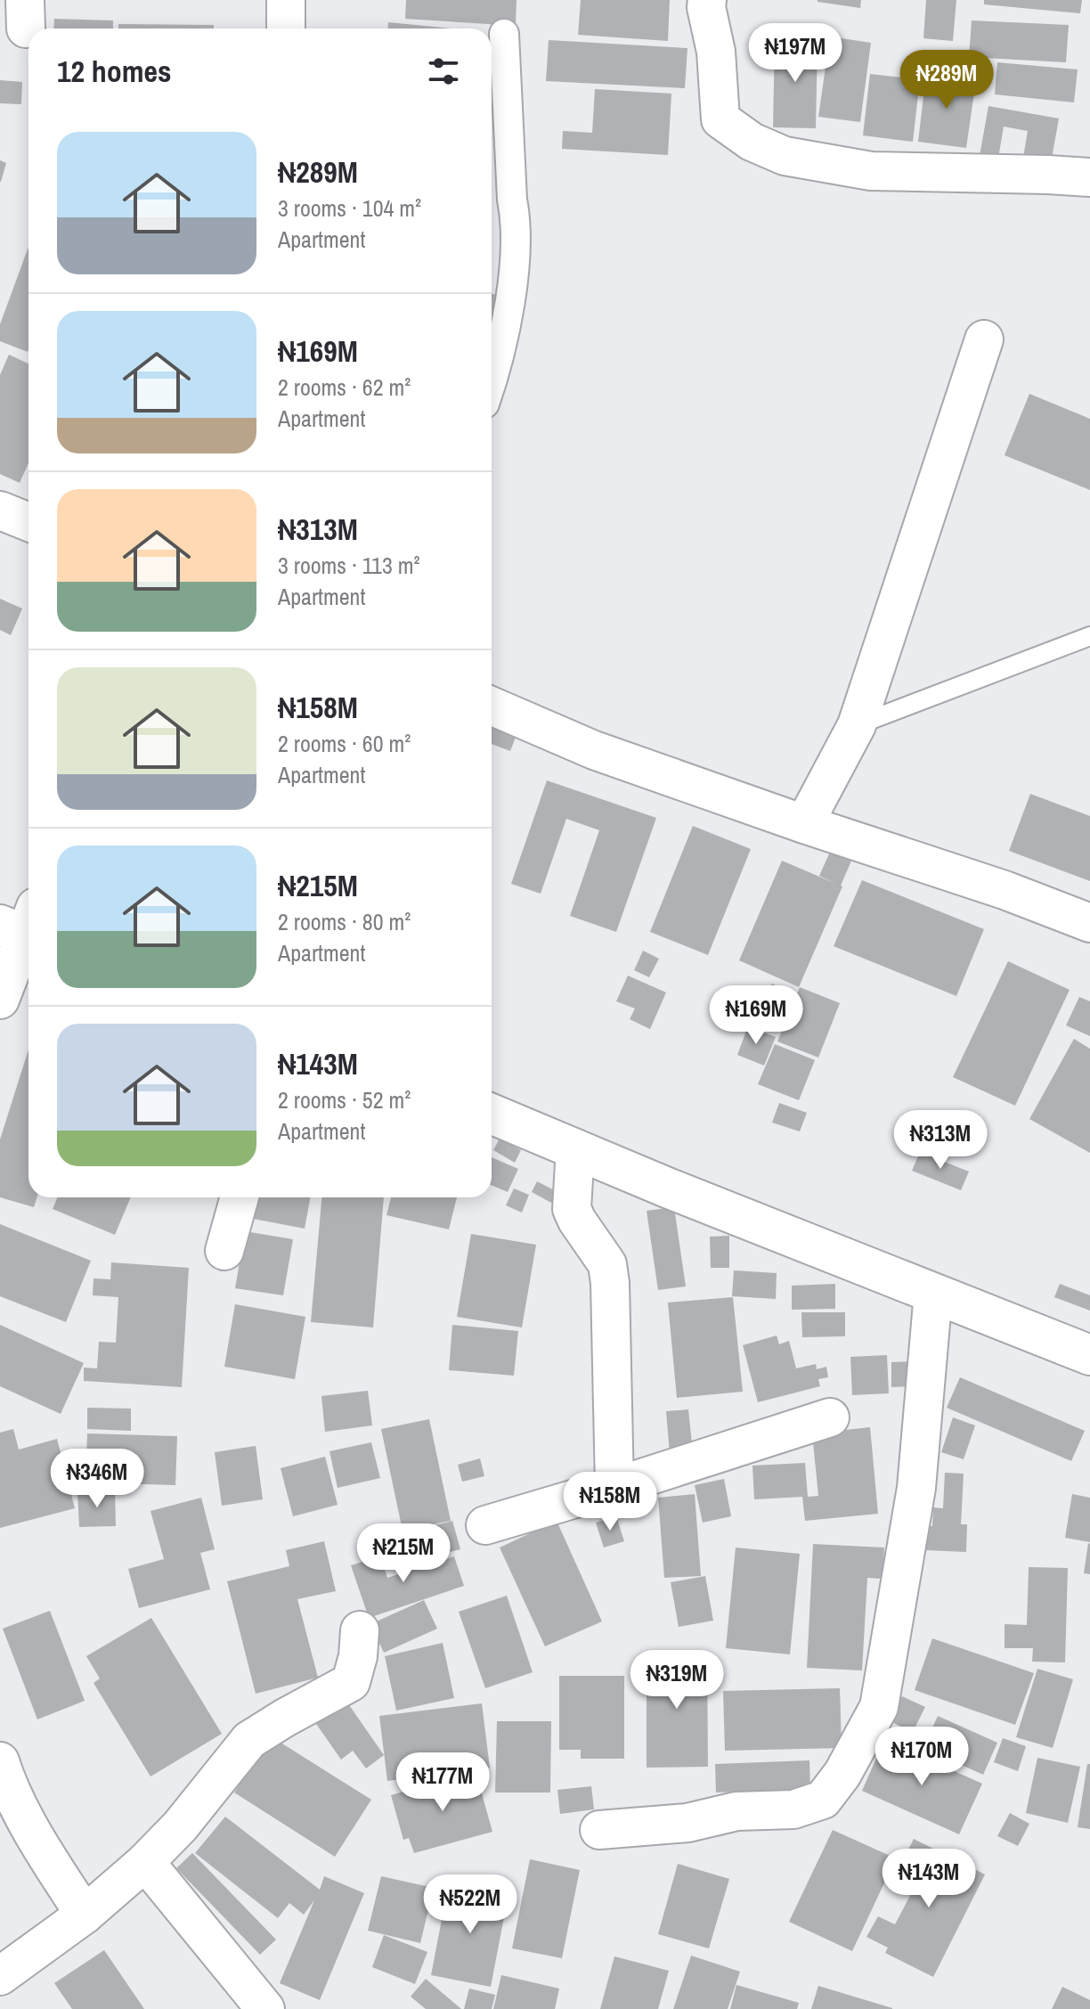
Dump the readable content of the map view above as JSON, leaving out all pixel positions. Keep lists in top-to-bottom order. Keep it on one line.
{"page":{"price":["₦197M","₦289M","₦169M","₦313M","₦346M","₦158M","₦215M","₦319M","₦170M","₦177M","₦143M","₦522M"],"heading":"12 homes","list":[{"name":"₦289M","note":"3 rooms · 104 m² · Apartment"},{"name":"₦169M","note":"2 rooms · 62 m² · Apartment"},{"name":"₦313M","note":"3 rooms · 113 m² · Apartment"},{"name":"₦158M","note":"2 rooms · 60 m² · Apartment"},{"name":"₦215M","note":"2 rooms · 80 m² · Apartment"},{"name":"₦143M","note":"2 rooms · 52 m² · Apartment"}]}}
